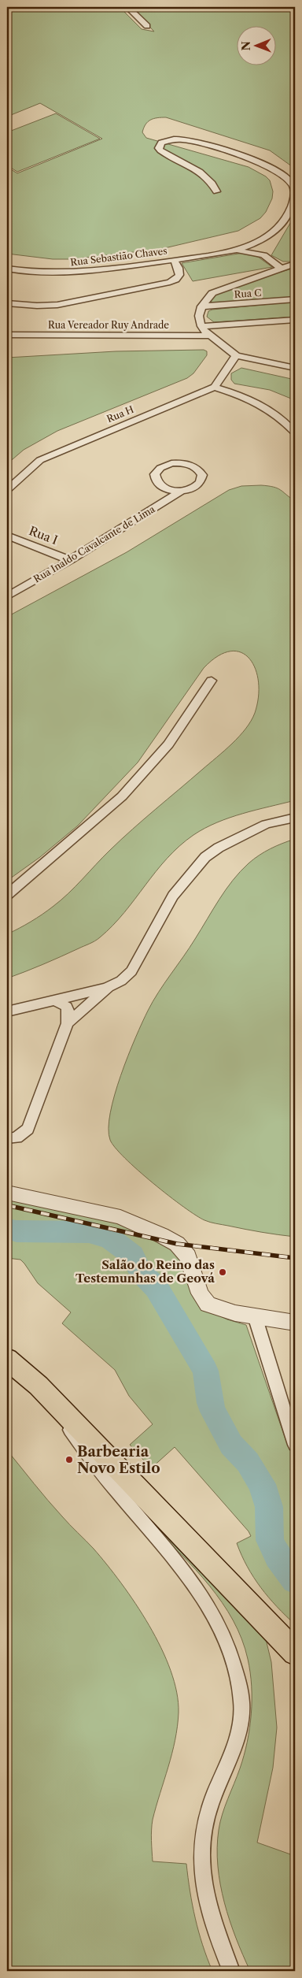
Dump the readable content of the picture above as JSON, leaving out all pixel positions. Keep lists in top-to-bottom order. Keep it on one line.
{"streets":{"street":["Rua Sebastião Chaves","Rua C","Rua Vereador Ruy Andrade","Rua H","Rua I","Rua Inaldo Cavalcante de Lima"]},"crossings":[["Rua I","Rua Inaldo Cavalcante de Lima"]],"places":["Salão do Reino das Testemunhas de Geová","Barbearia Novo Estilo"],"north":"left"}
